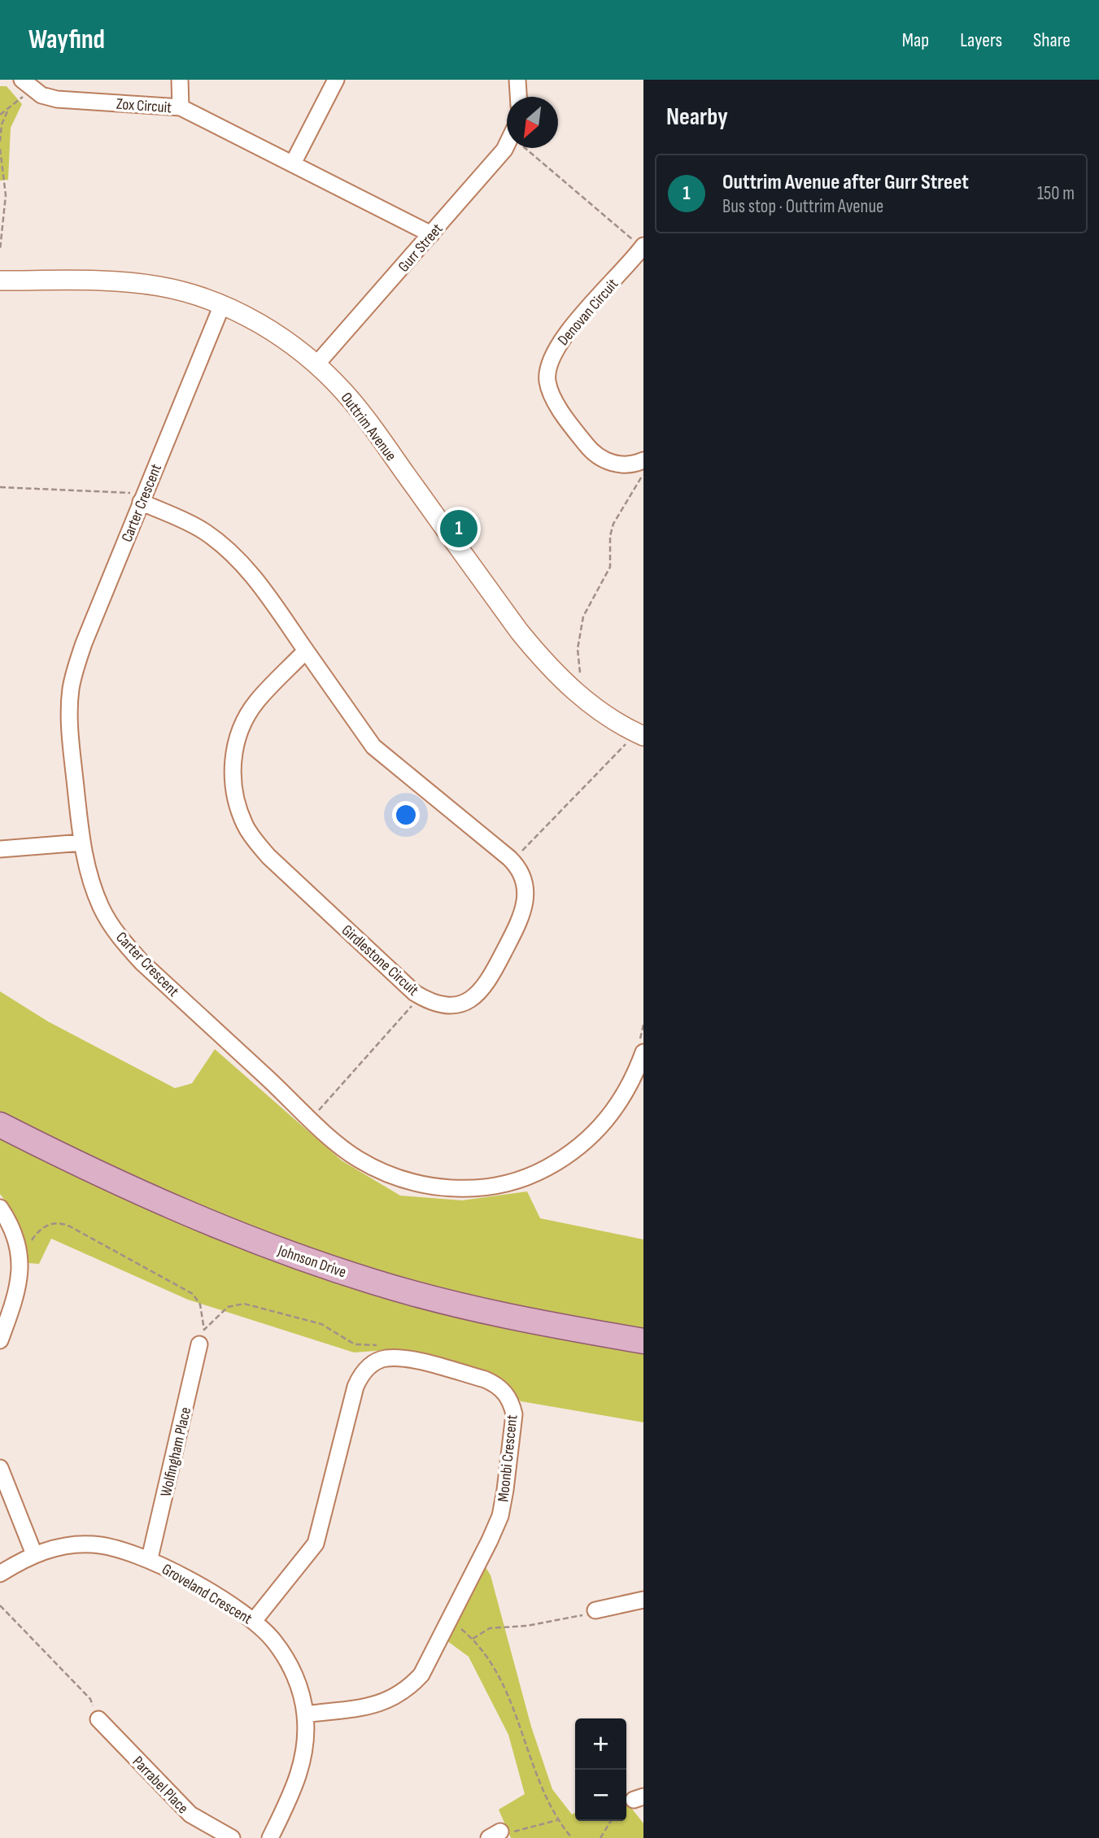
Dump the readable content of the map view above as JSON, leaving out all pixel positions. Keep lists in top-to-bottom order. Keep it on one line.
{"streets":{"main road":["Johnson Drive"],"street":["Zox Circuit","Gurr Street","Denovan Circuit","Outtrim Avenue","Carter Crescent","Girdlestone Circuit","Wolfingham Place","Moonbi Crescent","Groveland Crescent","Parrabel Place"]},"crossings":[["Zox Circuit","Gurr Street"],["Gurr Street","Outtrim Avenue"],["Outtrim Avenue","Carter Crescent"],["Carter Crescent","Girdlestone Circuit"],["Wolfingham Place","Groveland Crescent"],["Moonbi Crescent","Groveland Crescent"]],"north":"bottom left","page":{"header":"Wayfind","nav":["Map","Layers","Share"],"heading":"Nearby","list":[{"mark":"1","name":"Outtrim Avenue after Gurr Street","note":"Bus stop · Outtrim Avenue","value":"150 m"}],"pins":"1","map_buttons":["+","−"]}}
